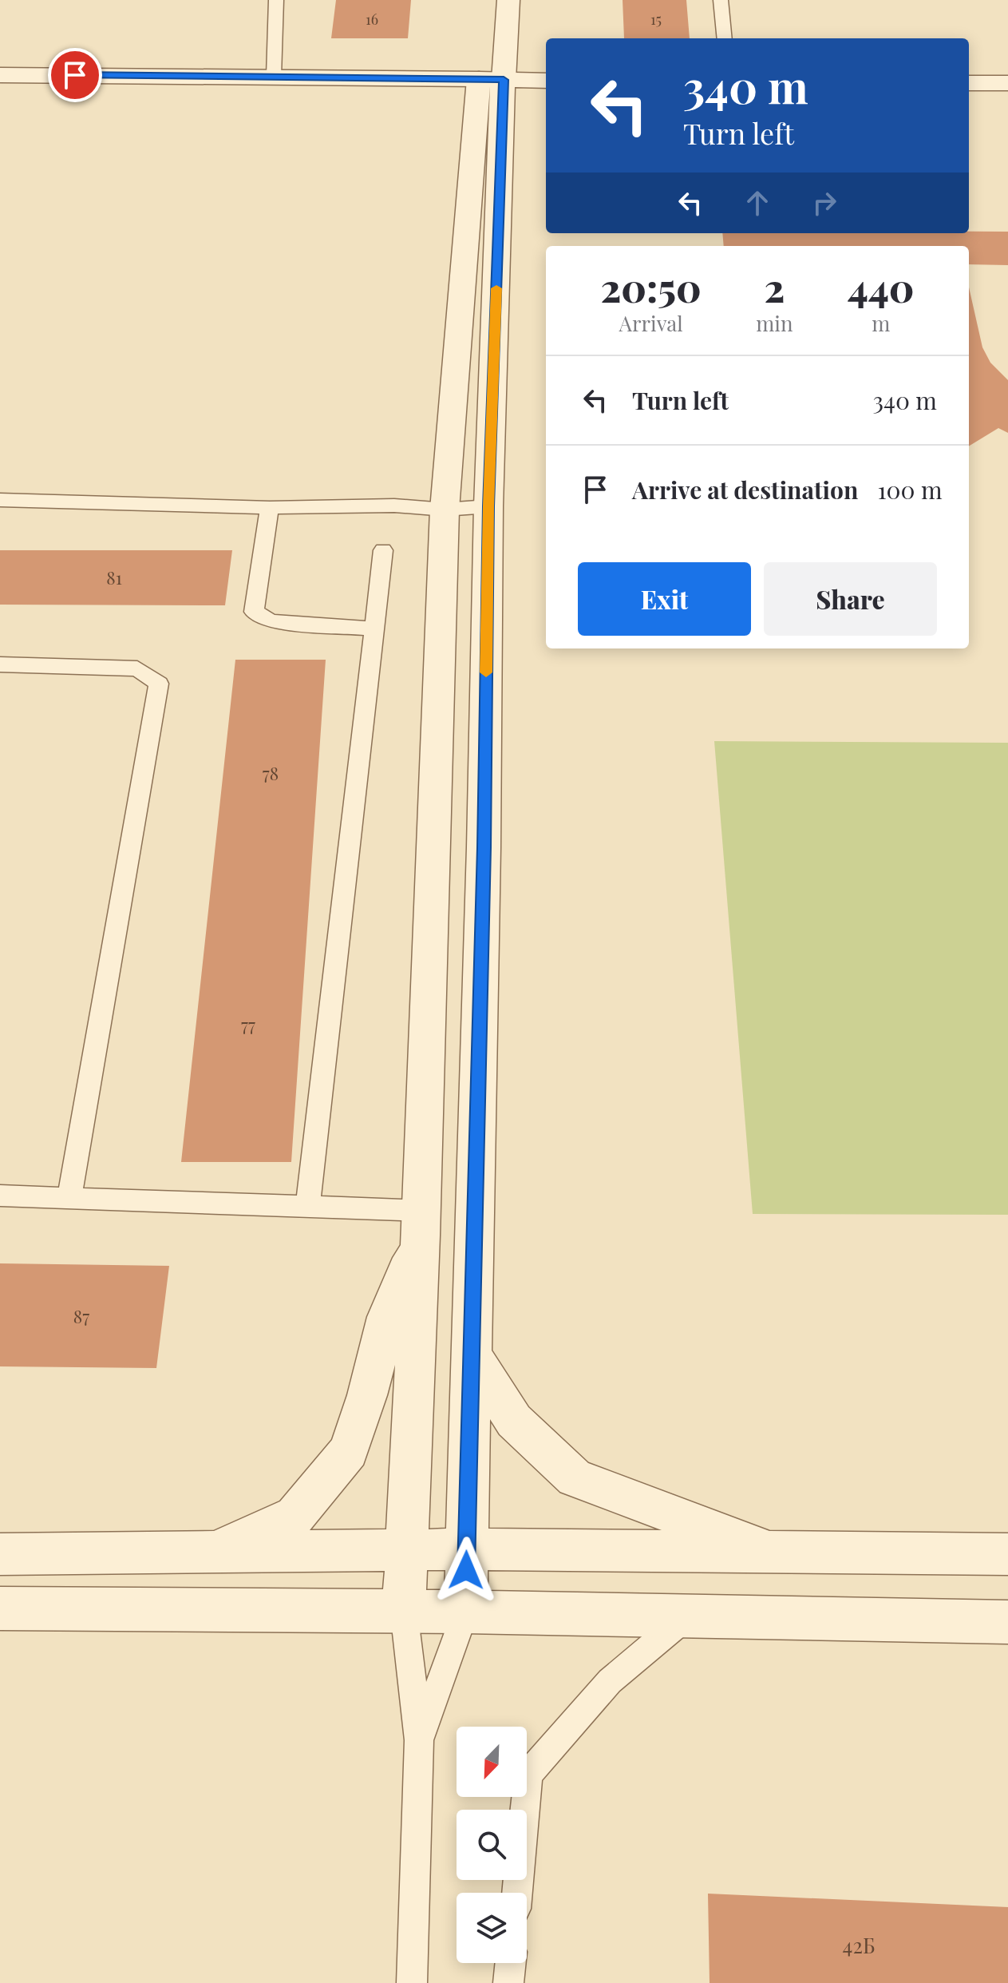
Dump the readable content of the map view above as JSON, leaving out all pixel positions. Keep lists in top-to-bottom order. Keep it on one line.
{"house_numbers":["16","15","81","78","77","87","42Б"],"north":"bottom left","page":{"turn":["340 m","Turn left"],"eta":["20:50","Arrival","2","min","440","m"],"list":[{"name":"Turn left","value":"340 m"},{"name":"Arrive at destination","value":"100 m"}],"buttons":["Exit","Share"]}}
